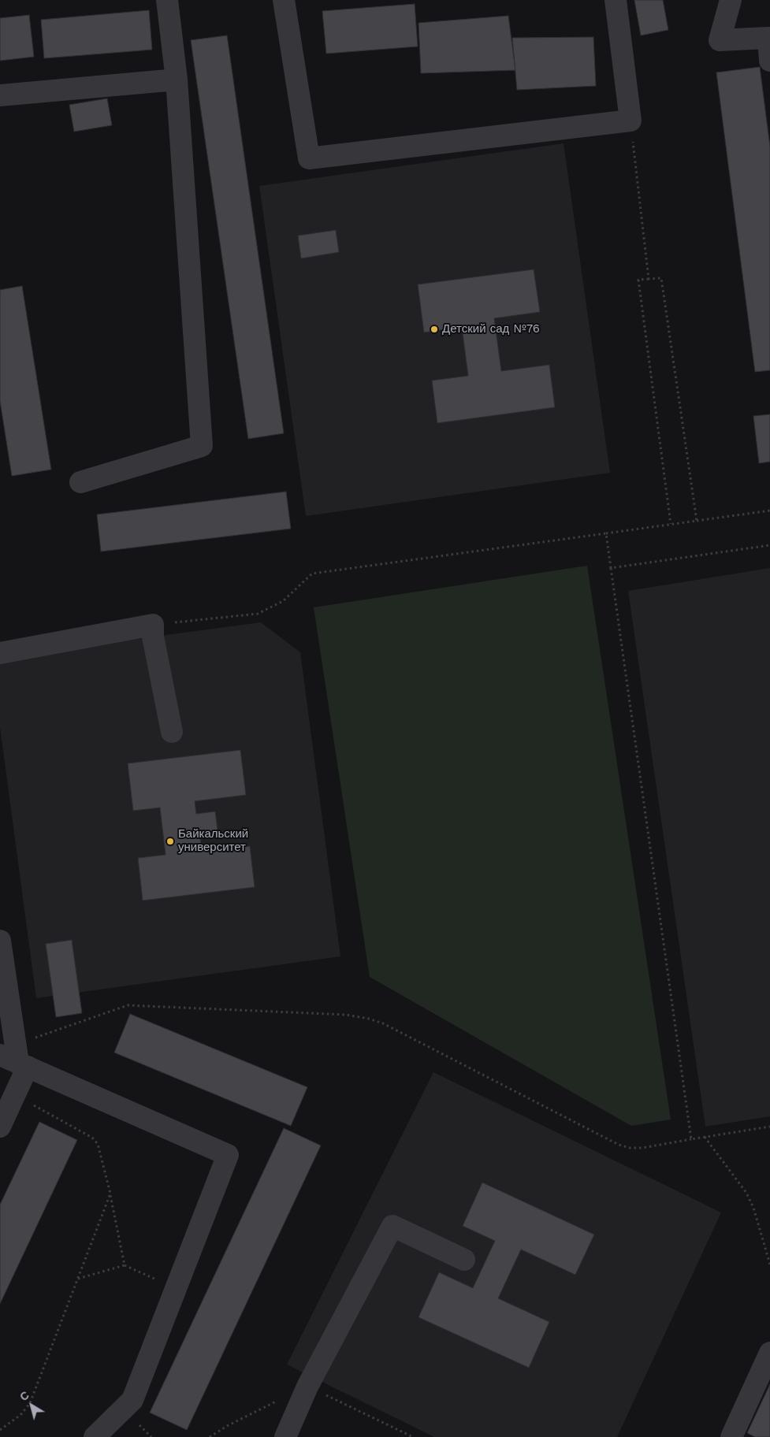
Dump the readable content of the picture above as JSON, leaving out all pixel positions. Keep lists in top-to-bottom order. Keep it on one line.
{"places":["Детский сад №76","Байкальский университет"],"north":"top left"}
